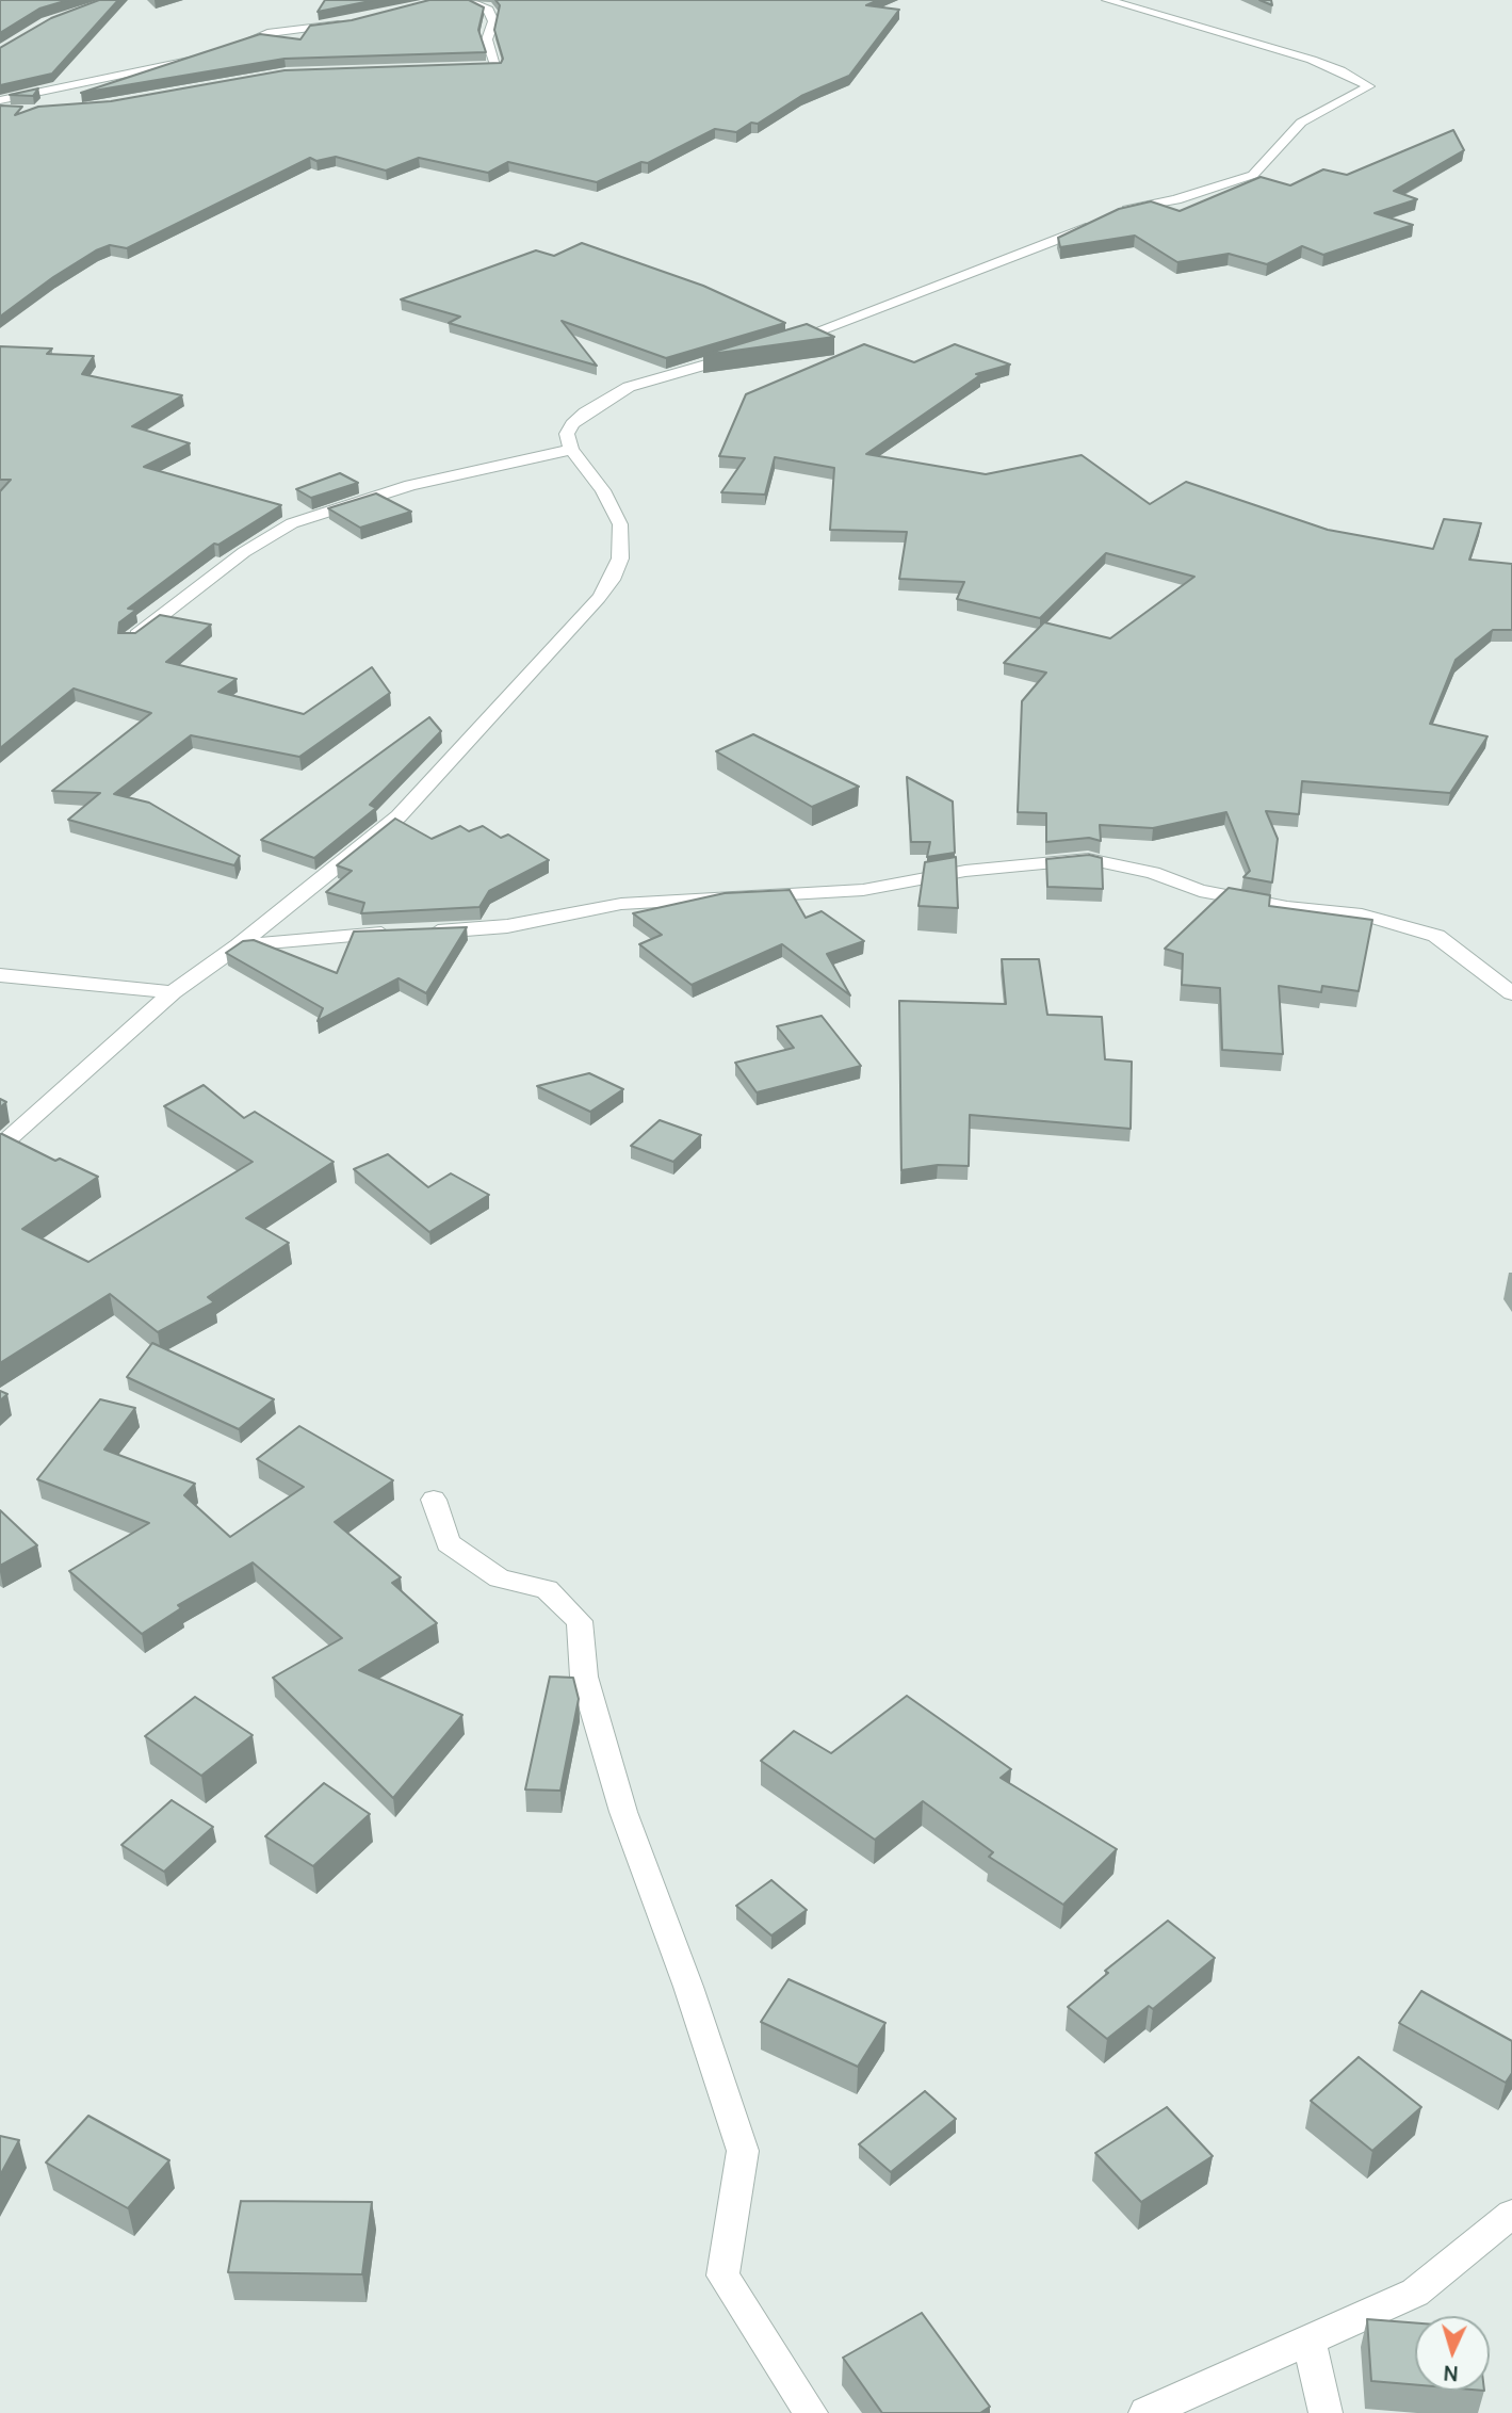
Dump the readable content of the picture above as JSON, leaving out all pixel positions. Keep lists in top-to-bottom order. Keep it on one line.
{"north":"bottom"}
